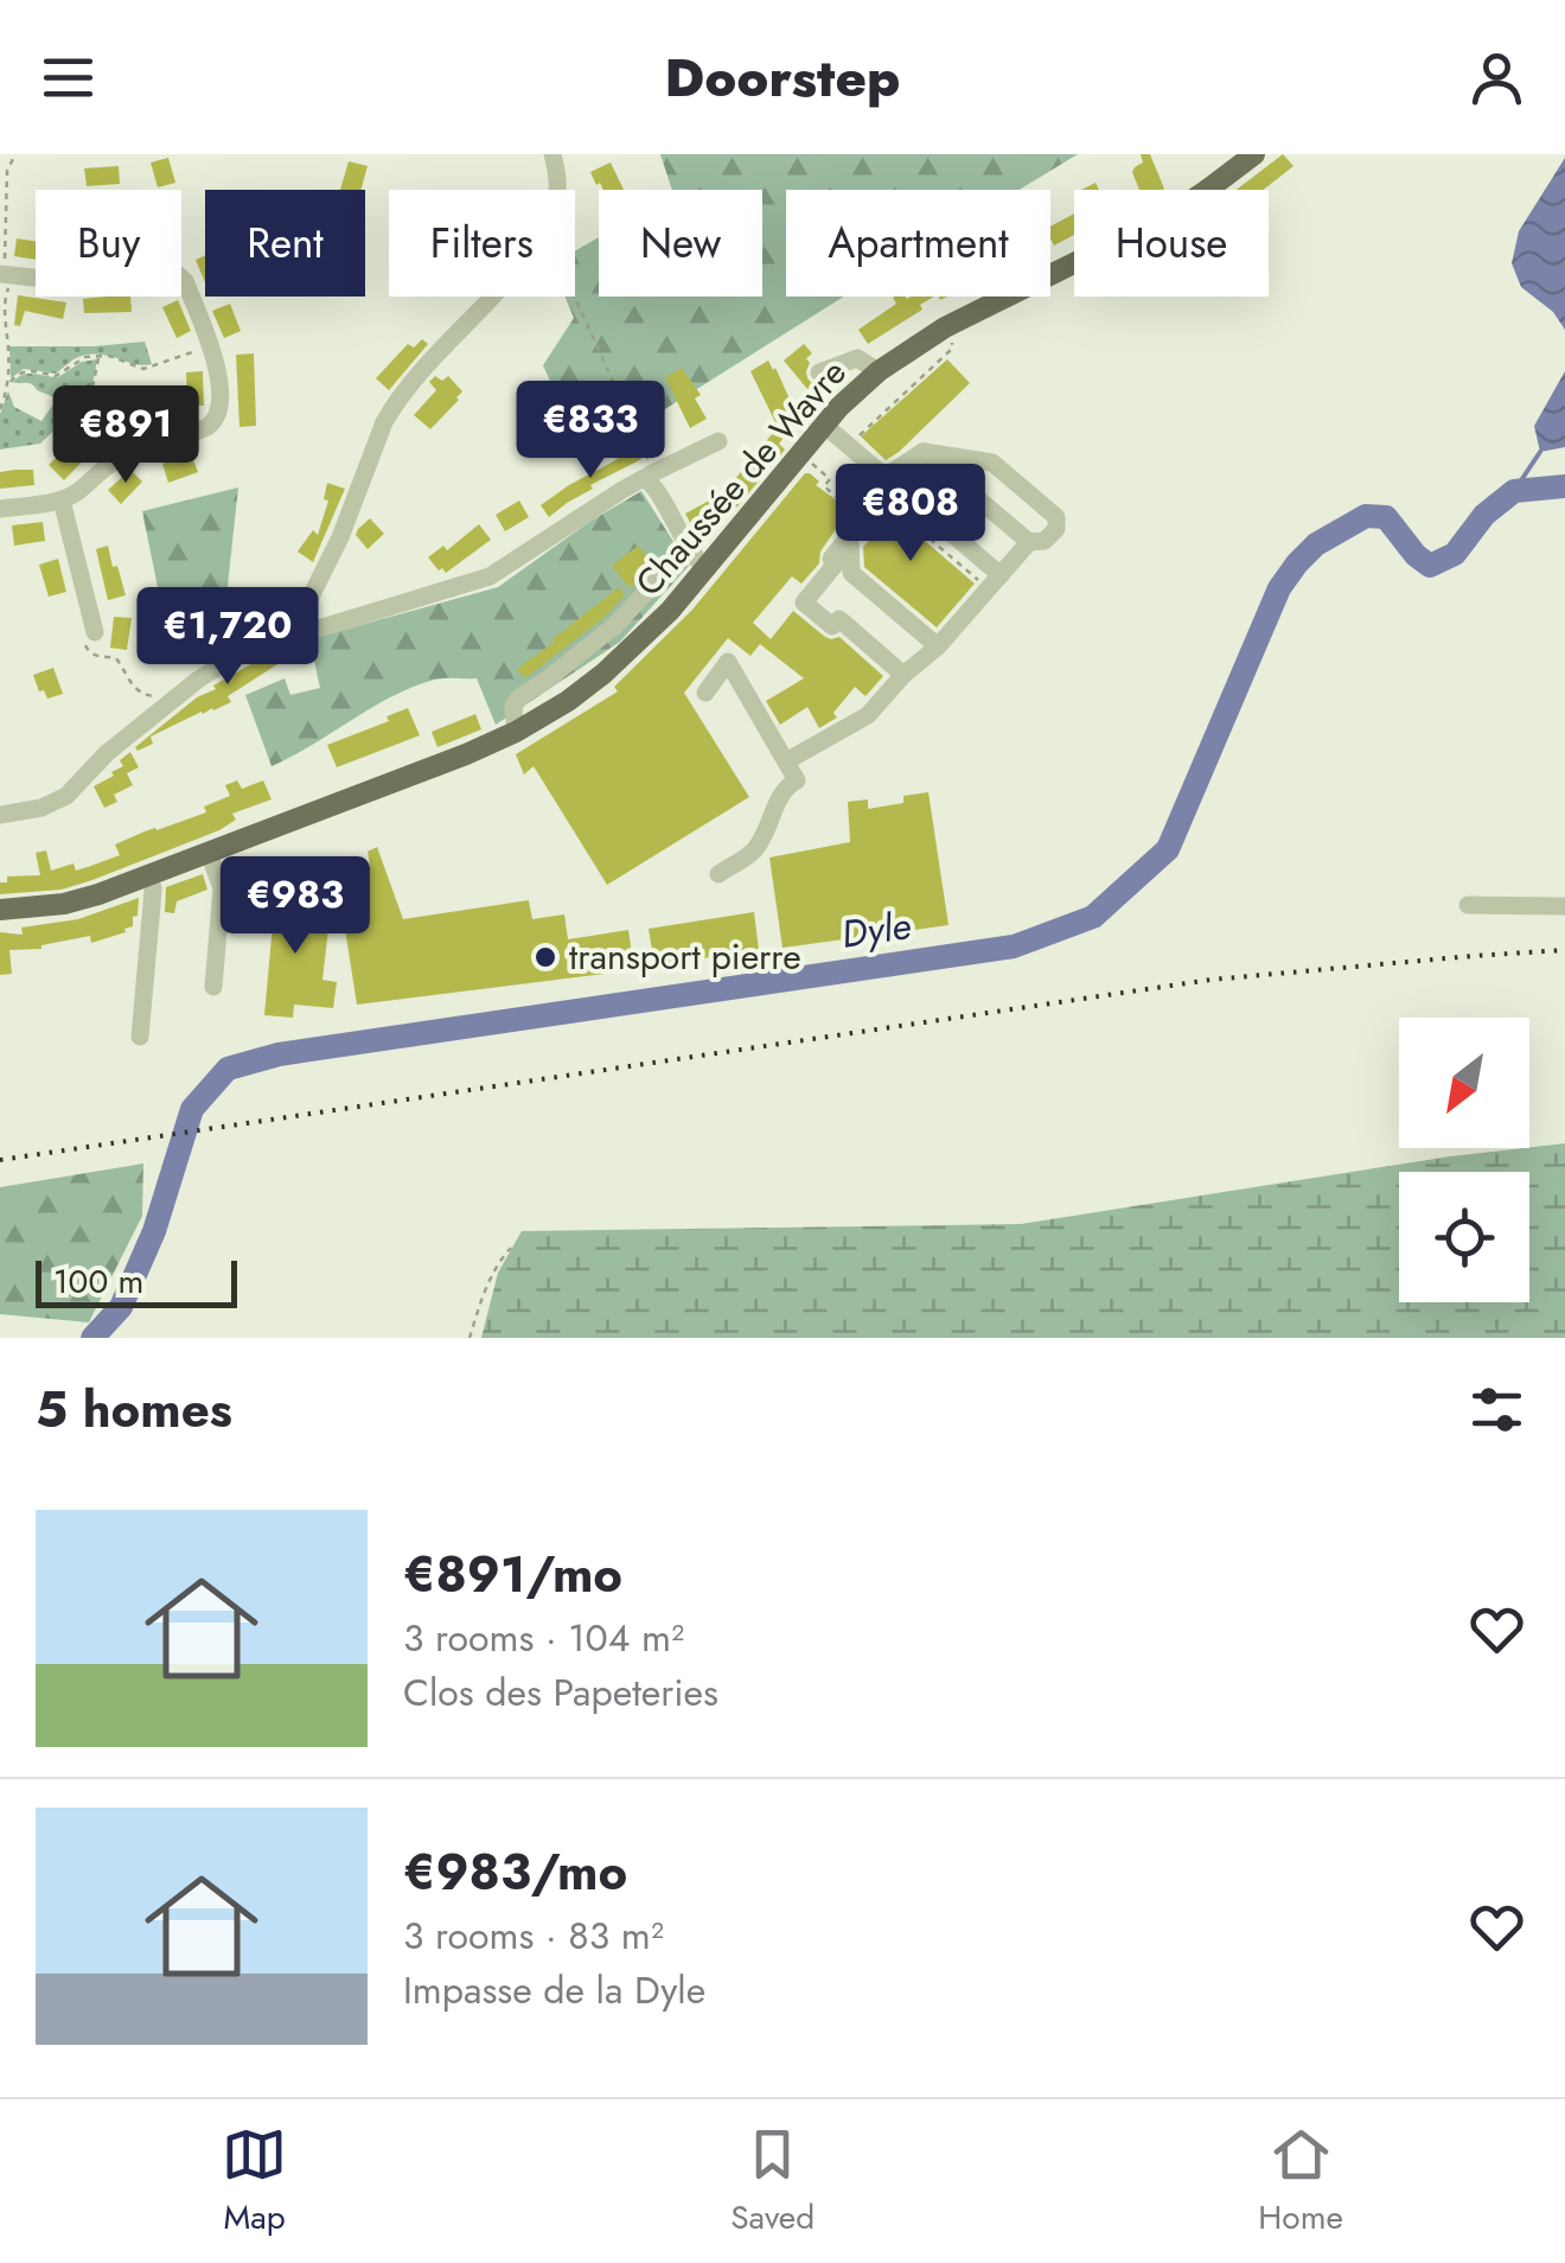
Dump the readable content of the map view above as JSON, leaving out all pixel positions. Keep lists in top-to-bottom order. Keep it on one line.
{"streets":{"main road":["Chaussée de Wavre"]},"water":["Dyle"],"places":["transport pierre"],"scale_bar":"100 m","north":"bottom left","page":{"header":"Doorstep","chip":["Buy","Rent","Filters","New","Apartment","House"],"price":["€833","€891","€808","€1,720","€983"],"scale":"100 m","heading":"5 homes","list":[{"name":"€891/mo","note":"3 rooms · 104 m² · Clos des Papeteries"},{"name":"€983/mo","note":"3 rooms · 83 m² · Impasse de la Dyle"}],"tabs":["Map","Saved","Home"]}}
